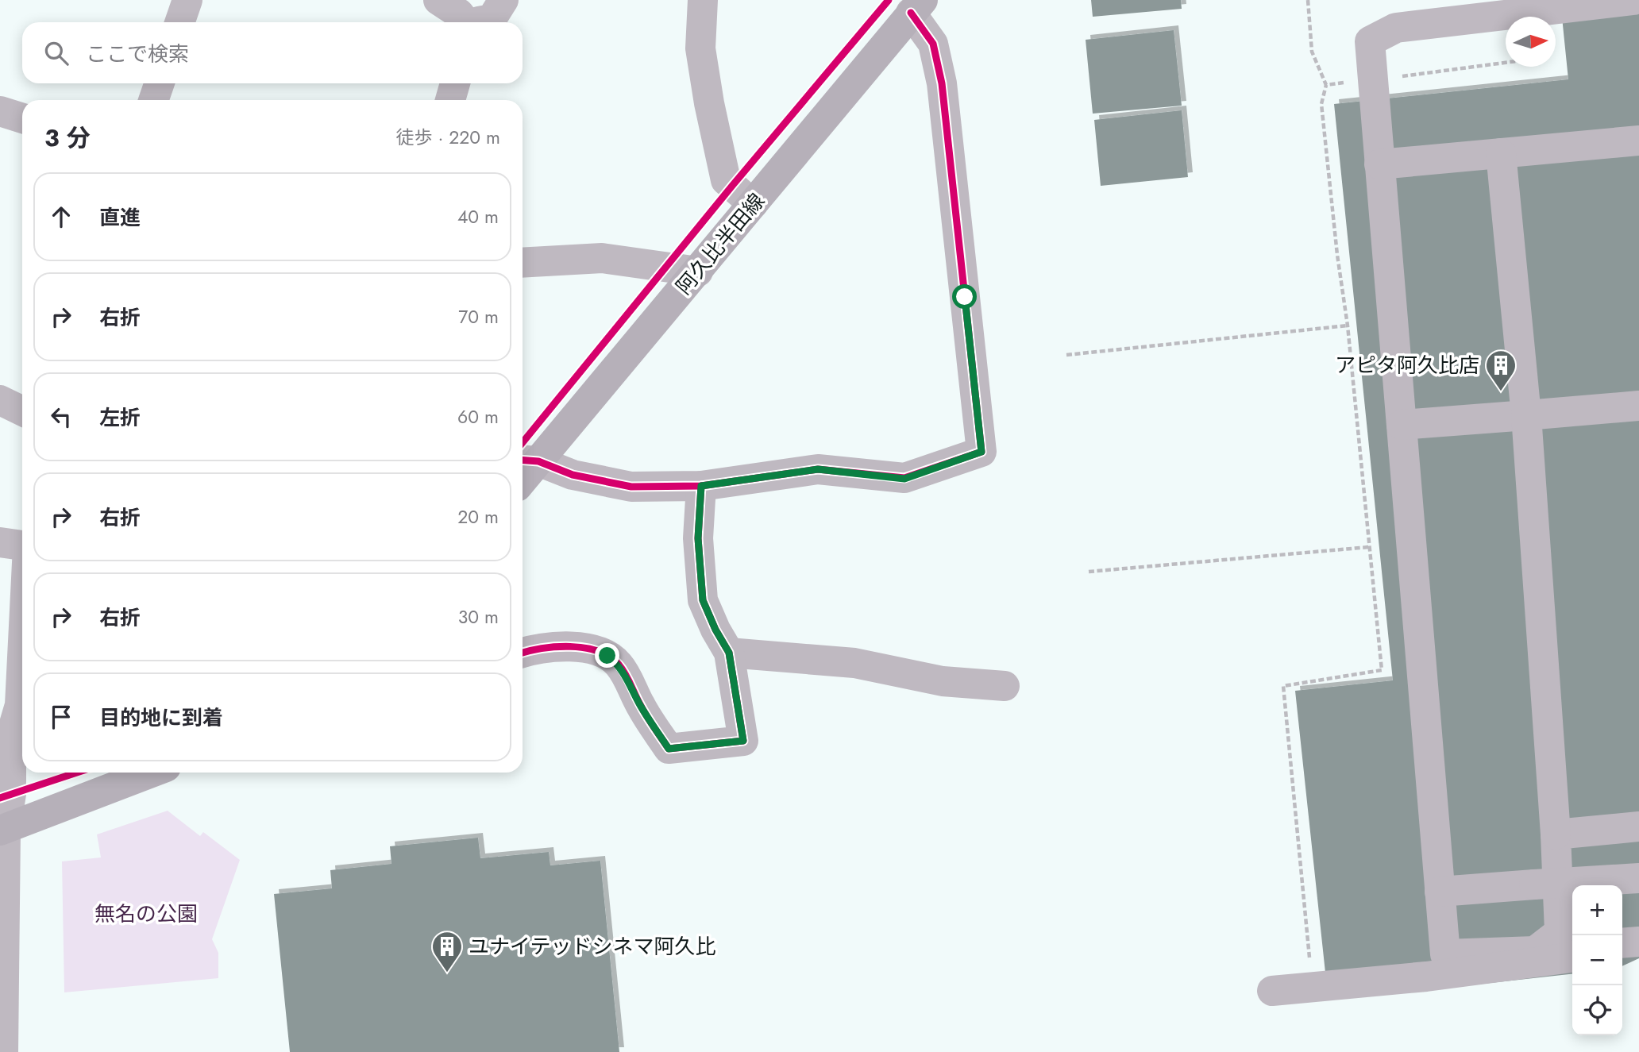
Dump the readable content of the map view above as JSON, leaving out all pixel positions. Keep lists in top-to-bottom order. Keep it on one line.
{"streets":{"main road":["阿久比半田線"]},"parks":["無名の公園"],"places":{"building":["アピタ阿久比店","ユナイテッドシネマ阿久比"]},"north":"right","page":{"search":"ここで検索","heading":["3 分","徒歩 · 220 m"],"list":[["直進","40 m"],["右折","70 m"],["左折","60 m"],["右折","20 m"],["右折","30 m"],"目的地に到着"],"map_buttons":["+","−"]}}
